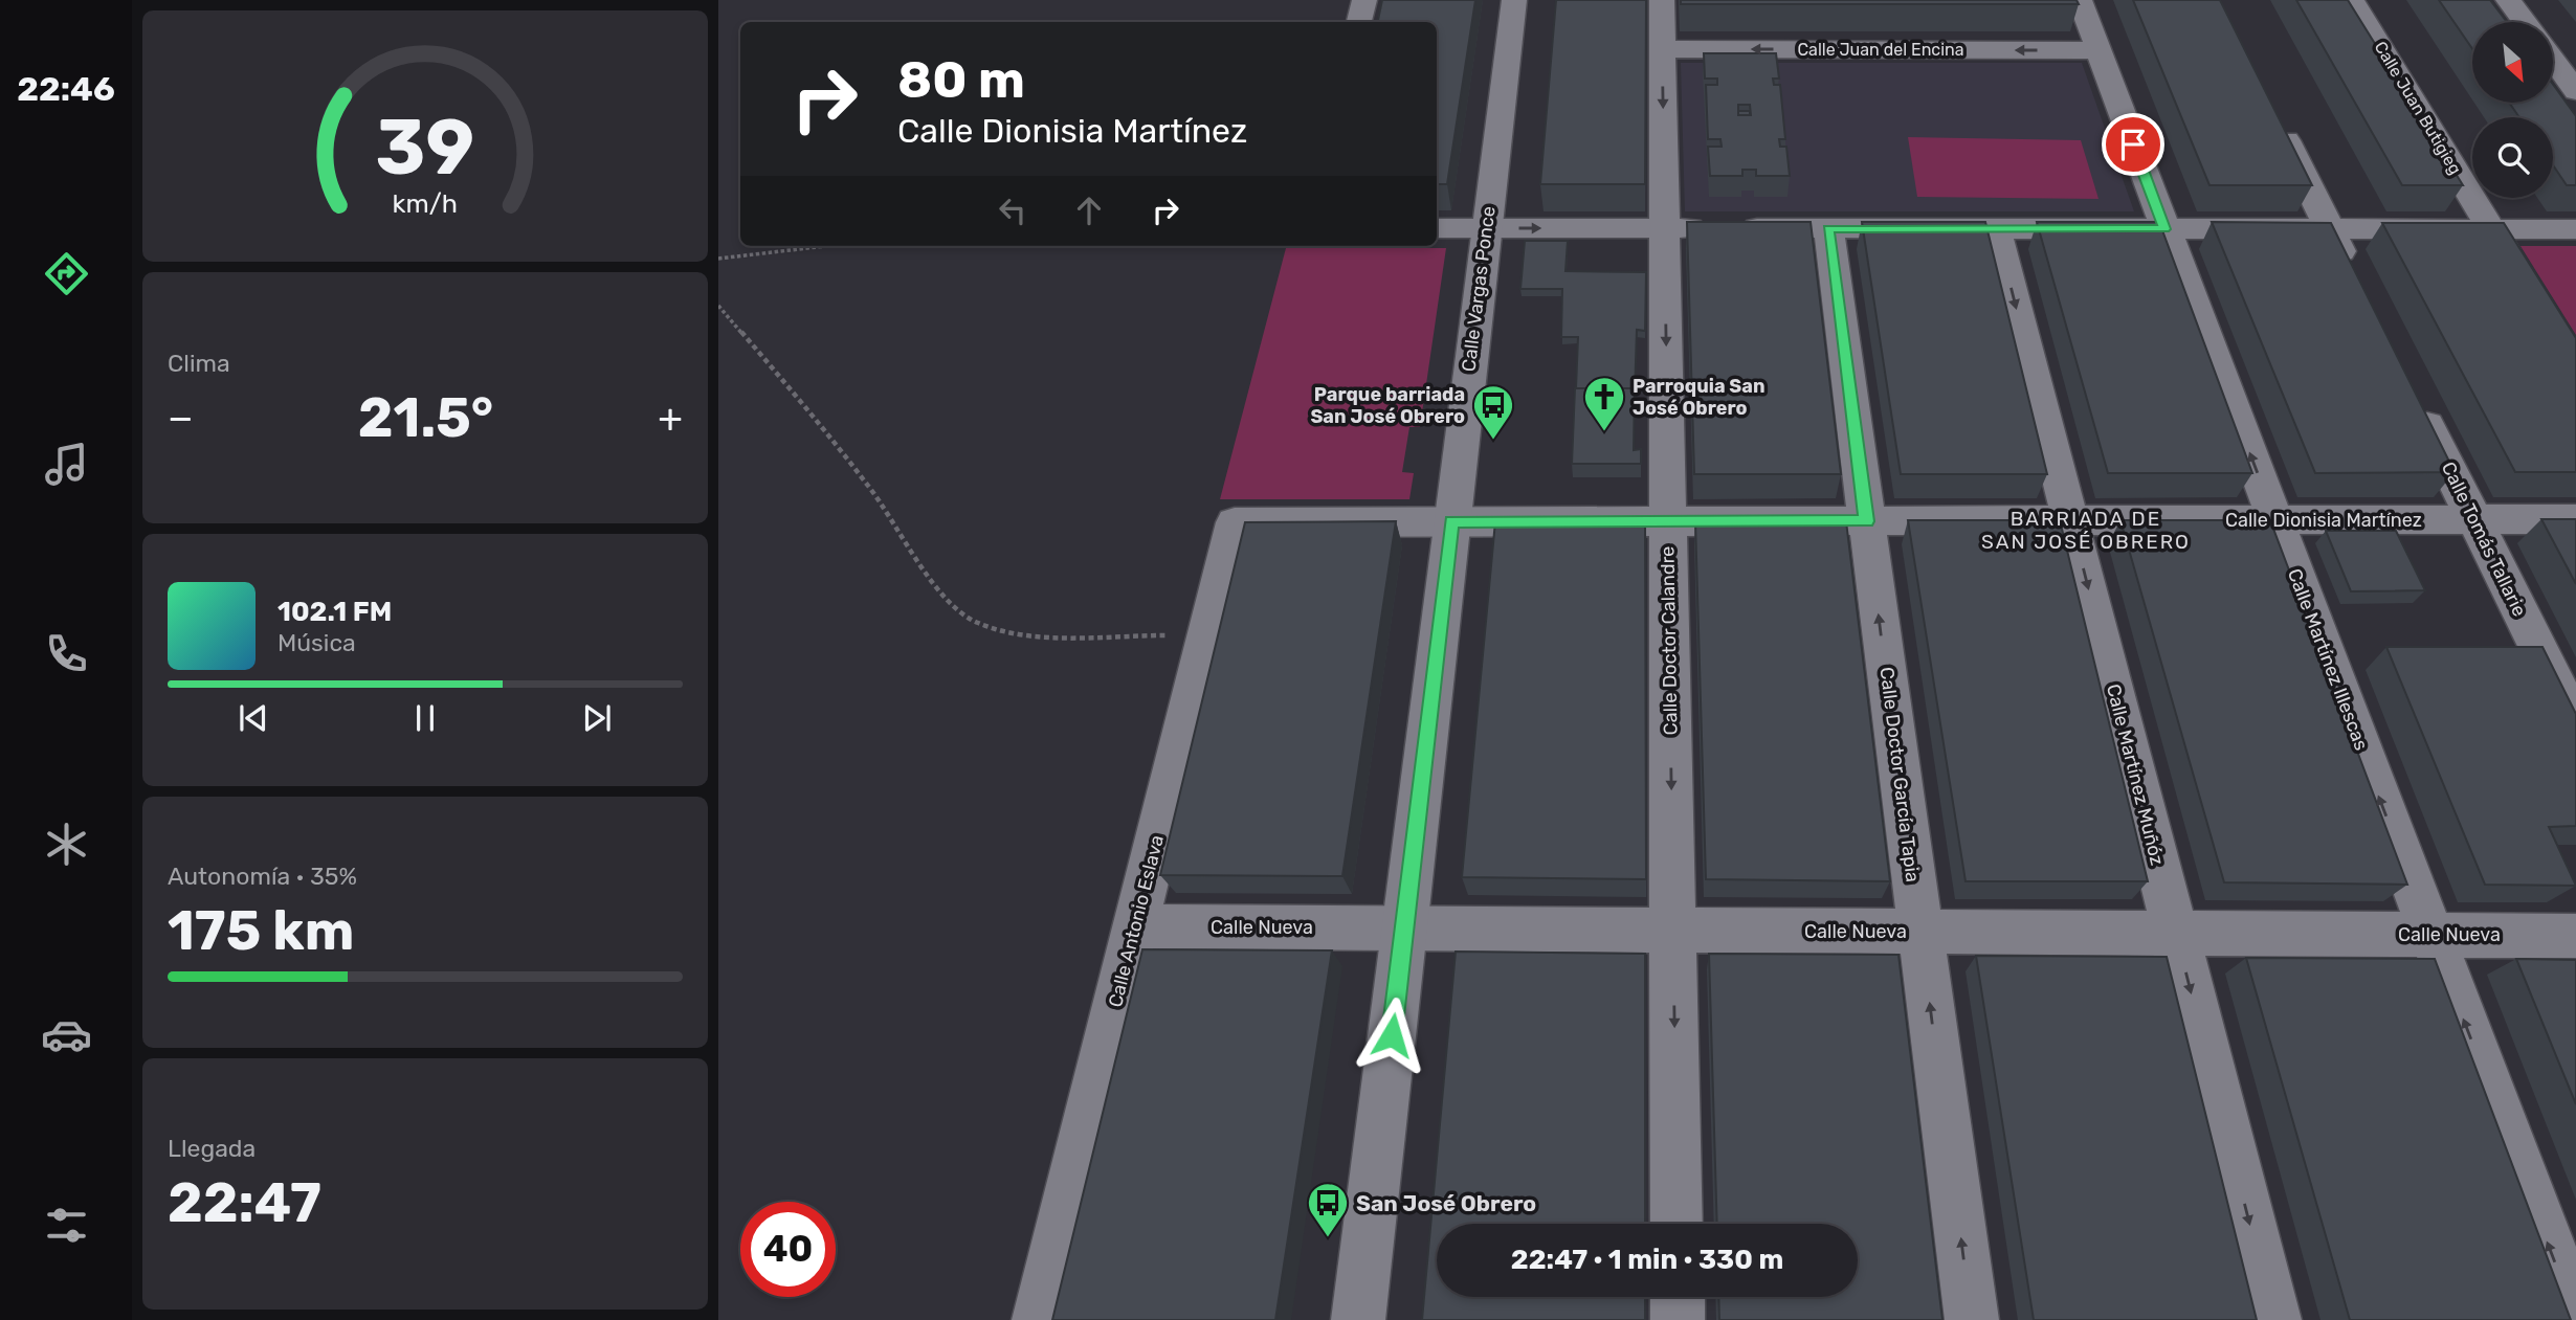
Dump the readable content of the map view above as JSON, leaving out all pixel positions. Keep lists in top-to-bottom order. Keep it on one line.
{"streets":{"street":["Calle Juan del Encina","Calle Juan Butigieg","Calle Vargas Ponce","Calle Dionisia Martínez","Calle Tomás Tallarie","Calle Doctor Calandre","Calle Martínez Illescas","Calle Doctor García Tapia","Calle Martínez Muñóz","Calle Antonio Eslava","Calle Nueva"]},"crossings":[["Calle Juan del Encina","Calle Doctor Calandre"],["Calle Juan del Encina","Calle Martínez Illescas"],["Calle Vargas Ponce","Calle Dionisia Martínez"],["Calle Vargas Ponce","Calle Nueva"],["Calle Dionisia Martínez","Calle Tomás Tallarie"],["Calle Dionisia Martínez","Calle Doctor Calandre"],["Calle Dionisia Martínez","Calle Martínez Illescas"],["Calle Dionisia Martínez","Calle Doctor García Tapia"],["Calle Dionisia Martínez","Calle Martínez Muñóz"],["Calle Dionisia Martínez","Calle Antonio Eslava"],["Calle Doctor Calandre","Calle Nueva"],["Calle Martínez Illescas","Calle Nueva"],["Calle Doctor García Tapia","Calle Nueva"],["Calle Martínez Muñóz","Calle Nueva"],["Calle Antonio Eslava","Calle Nueva"]],"one_way":["Calle Doctor Calandre","Calle Martínez Illescas","Calle Doctor García Tapia","Calle Martínez Muñóz"],"districts":["BARRIADA DE SAN JOSÉ OBRERO"],"places":{"church":["Parroquia San José Obrero"],"bus stop":["Parque barriada San José Obrero","San José Obrero"]},"north":"bottom right","page":{"tabs":"22:46","turn":["80 m","Calle Dionisia Martínez"],"tile":["Clima",["Autonomía · 35%","175 km"],["Llegada","22:47"]],"heat":["−","21.5°","+"],"song":["102.1 FM","Música"],"limit":"40","trip":"22:47 · 1 min · 330 m","gauge":["39","km/h"]}}
